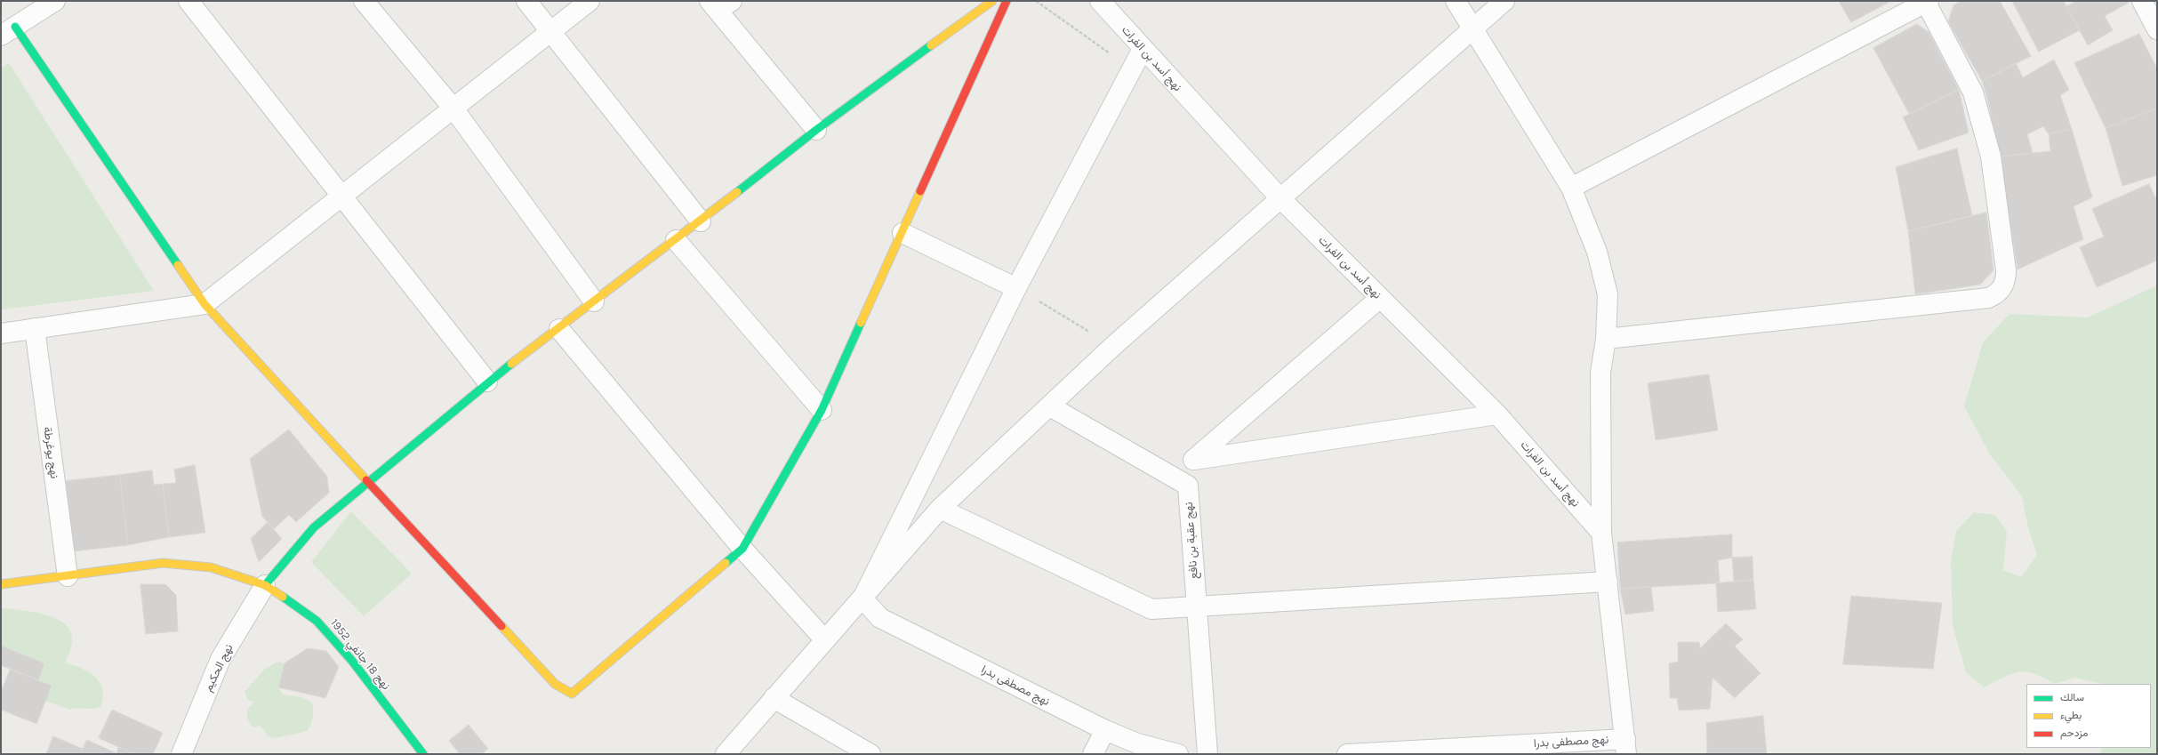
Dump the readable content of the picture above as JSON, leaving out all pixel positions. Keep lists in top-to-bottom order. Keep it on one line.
{"streets":{"street":["نهج أسد بن الفرات","نهج يوغرطة","نهج عقبة بن نافع","نهج 18 جانفي 1952","نهج الحكيم","نهج مصطفى بدرا"]},"crossings":[["نهج يوغرطة","نهج 18 جانفي 1952"],["نهج 18 جانفي 1952","نهج الحكيم"]],"legend":["سالك","بطيء","مزدحم"]}
